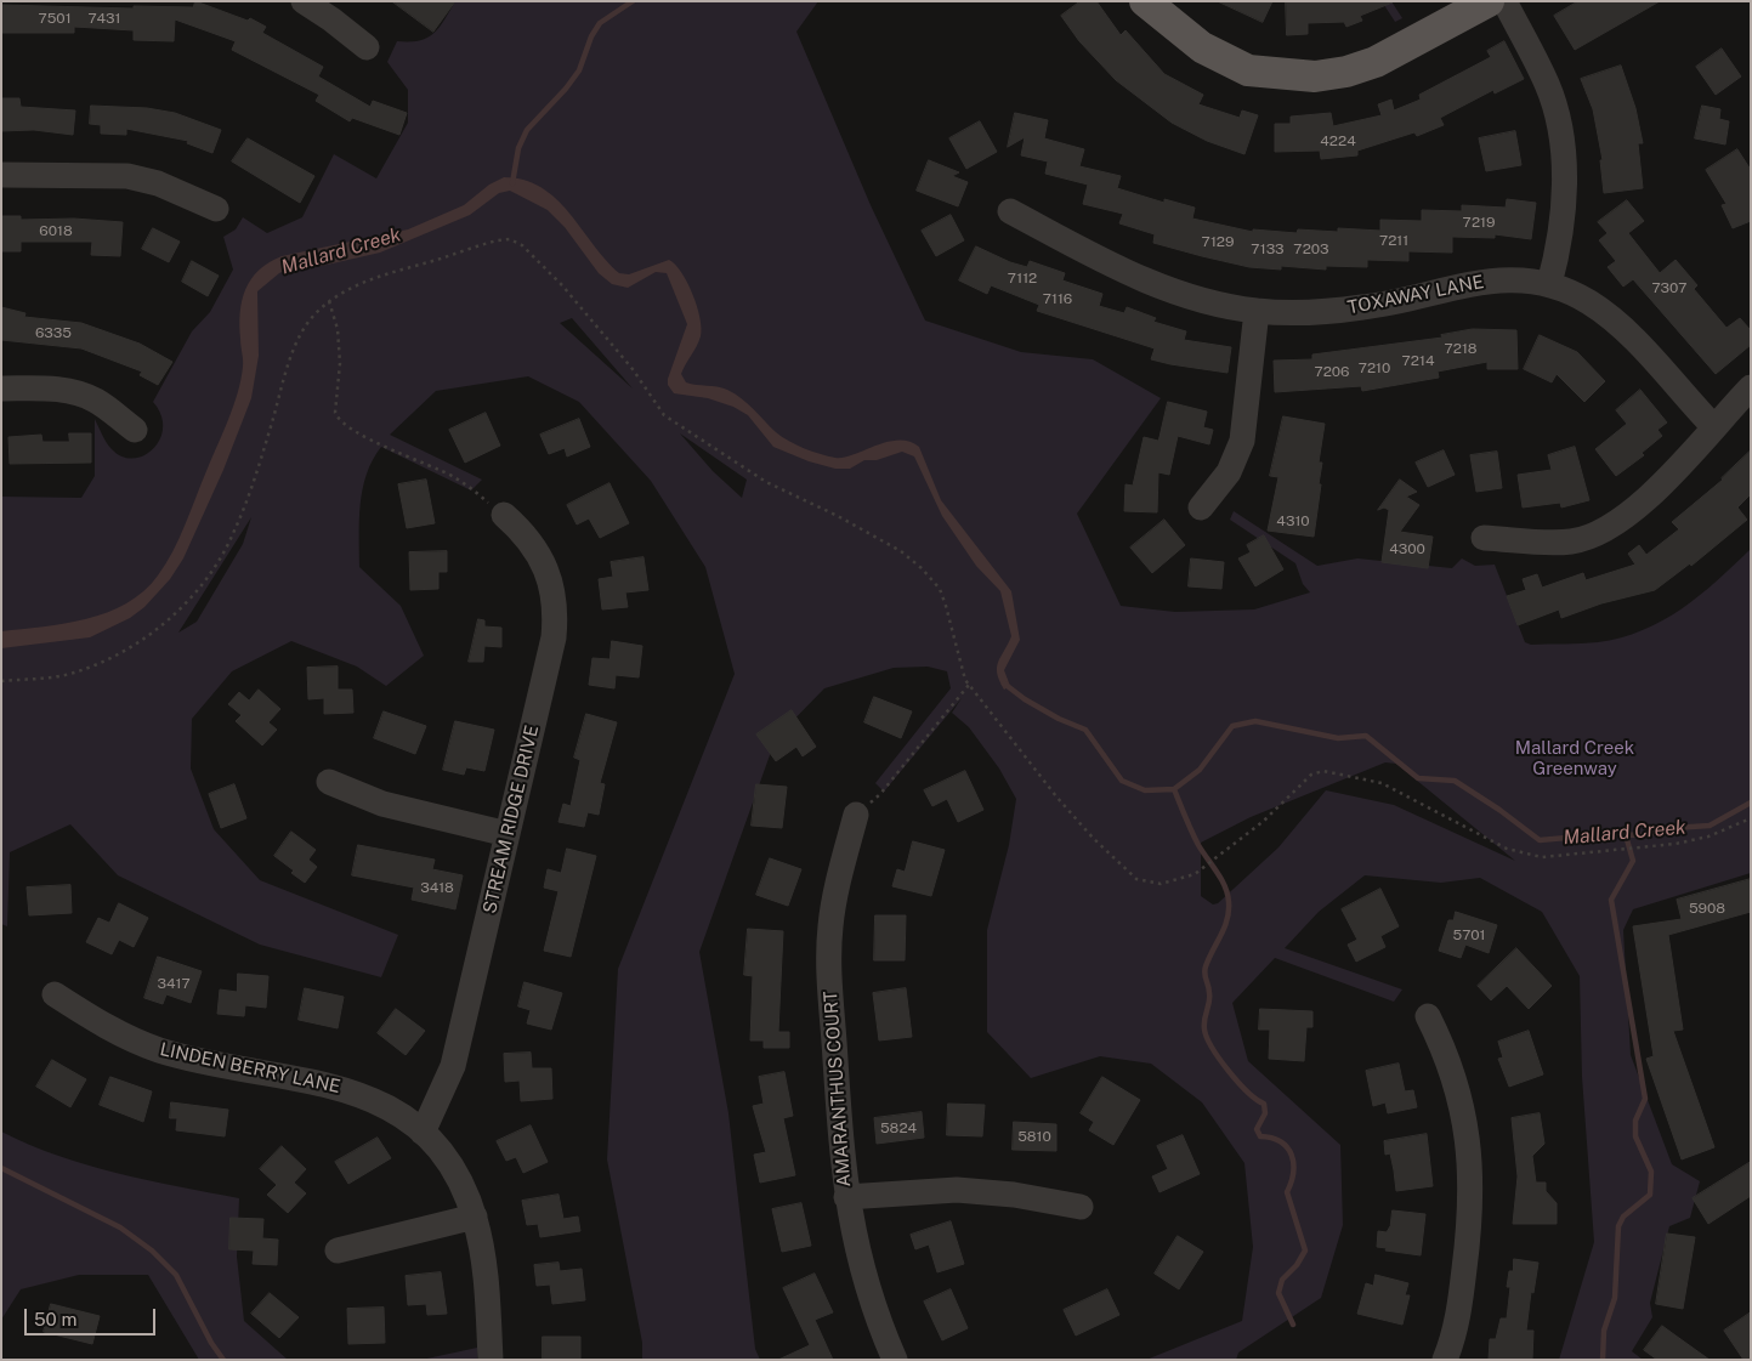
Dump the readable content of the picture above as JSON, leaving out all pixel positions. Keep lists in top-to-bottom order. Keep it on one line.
{"streets":{"street":["TOXAWAY LANE","STREAM RIDGE DRIVE","LINDEN BERRY LANE","AMARANTHUS COURT"]},"crossings":[["STREAM RIDGE DRIVE","LINDEN BERRY LANE"]],"water":["Mallard Creek"],"parks":["Mallard Creek Greenway"],"house_numbers":["7501","7431","4224","7219","6018","7211","7129","7133","7203","7112","7307","7116","6335","7218","7214","7210","7206","4310","4300","3418","5908","5701","3417","5824","5810"],"scale_bar":"50 m"}
